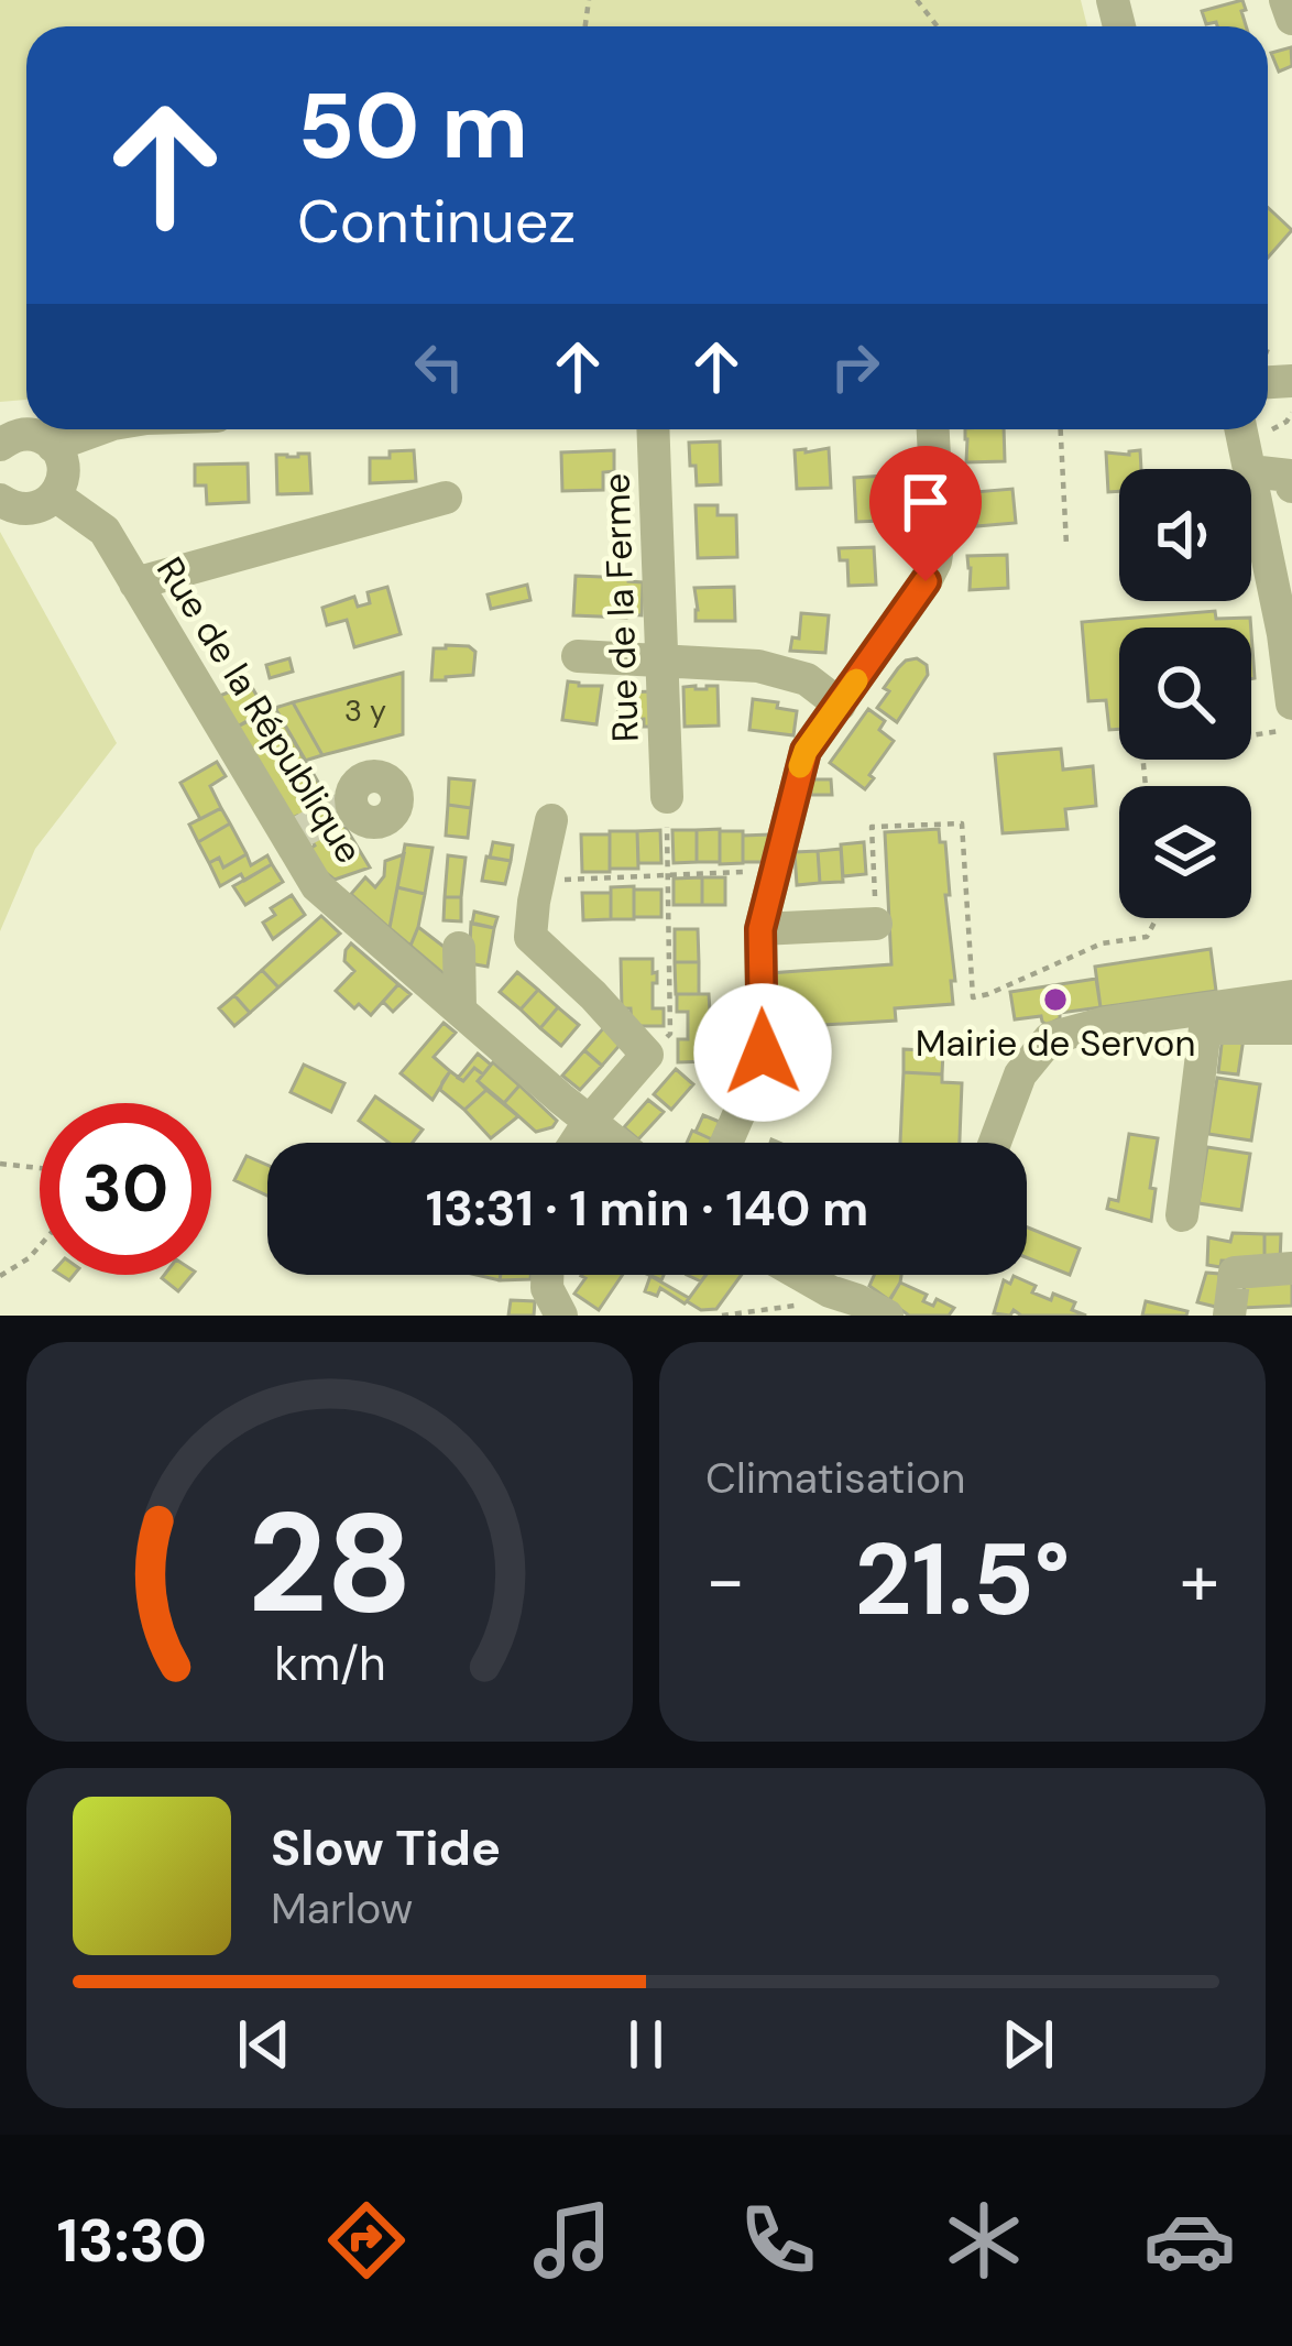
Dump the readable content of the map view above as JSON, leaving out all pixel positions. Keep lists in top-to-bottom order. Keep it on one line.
{"streets":{"street":["Rue de la Ferme","Rue de la République"]},"places":["Mairie de Servon"],"house_numbers":["3 y"],"page":{"turn":["50 m","Continuez"],"limit":"30","trip":"13:31 · 1 min · 140 m","tile":"Climatisation","heat":["−","21.5°","+"],"song":["Slow Tide","Marlow"],"tabs":"13:30","gauge":["28","km/h"]}}
